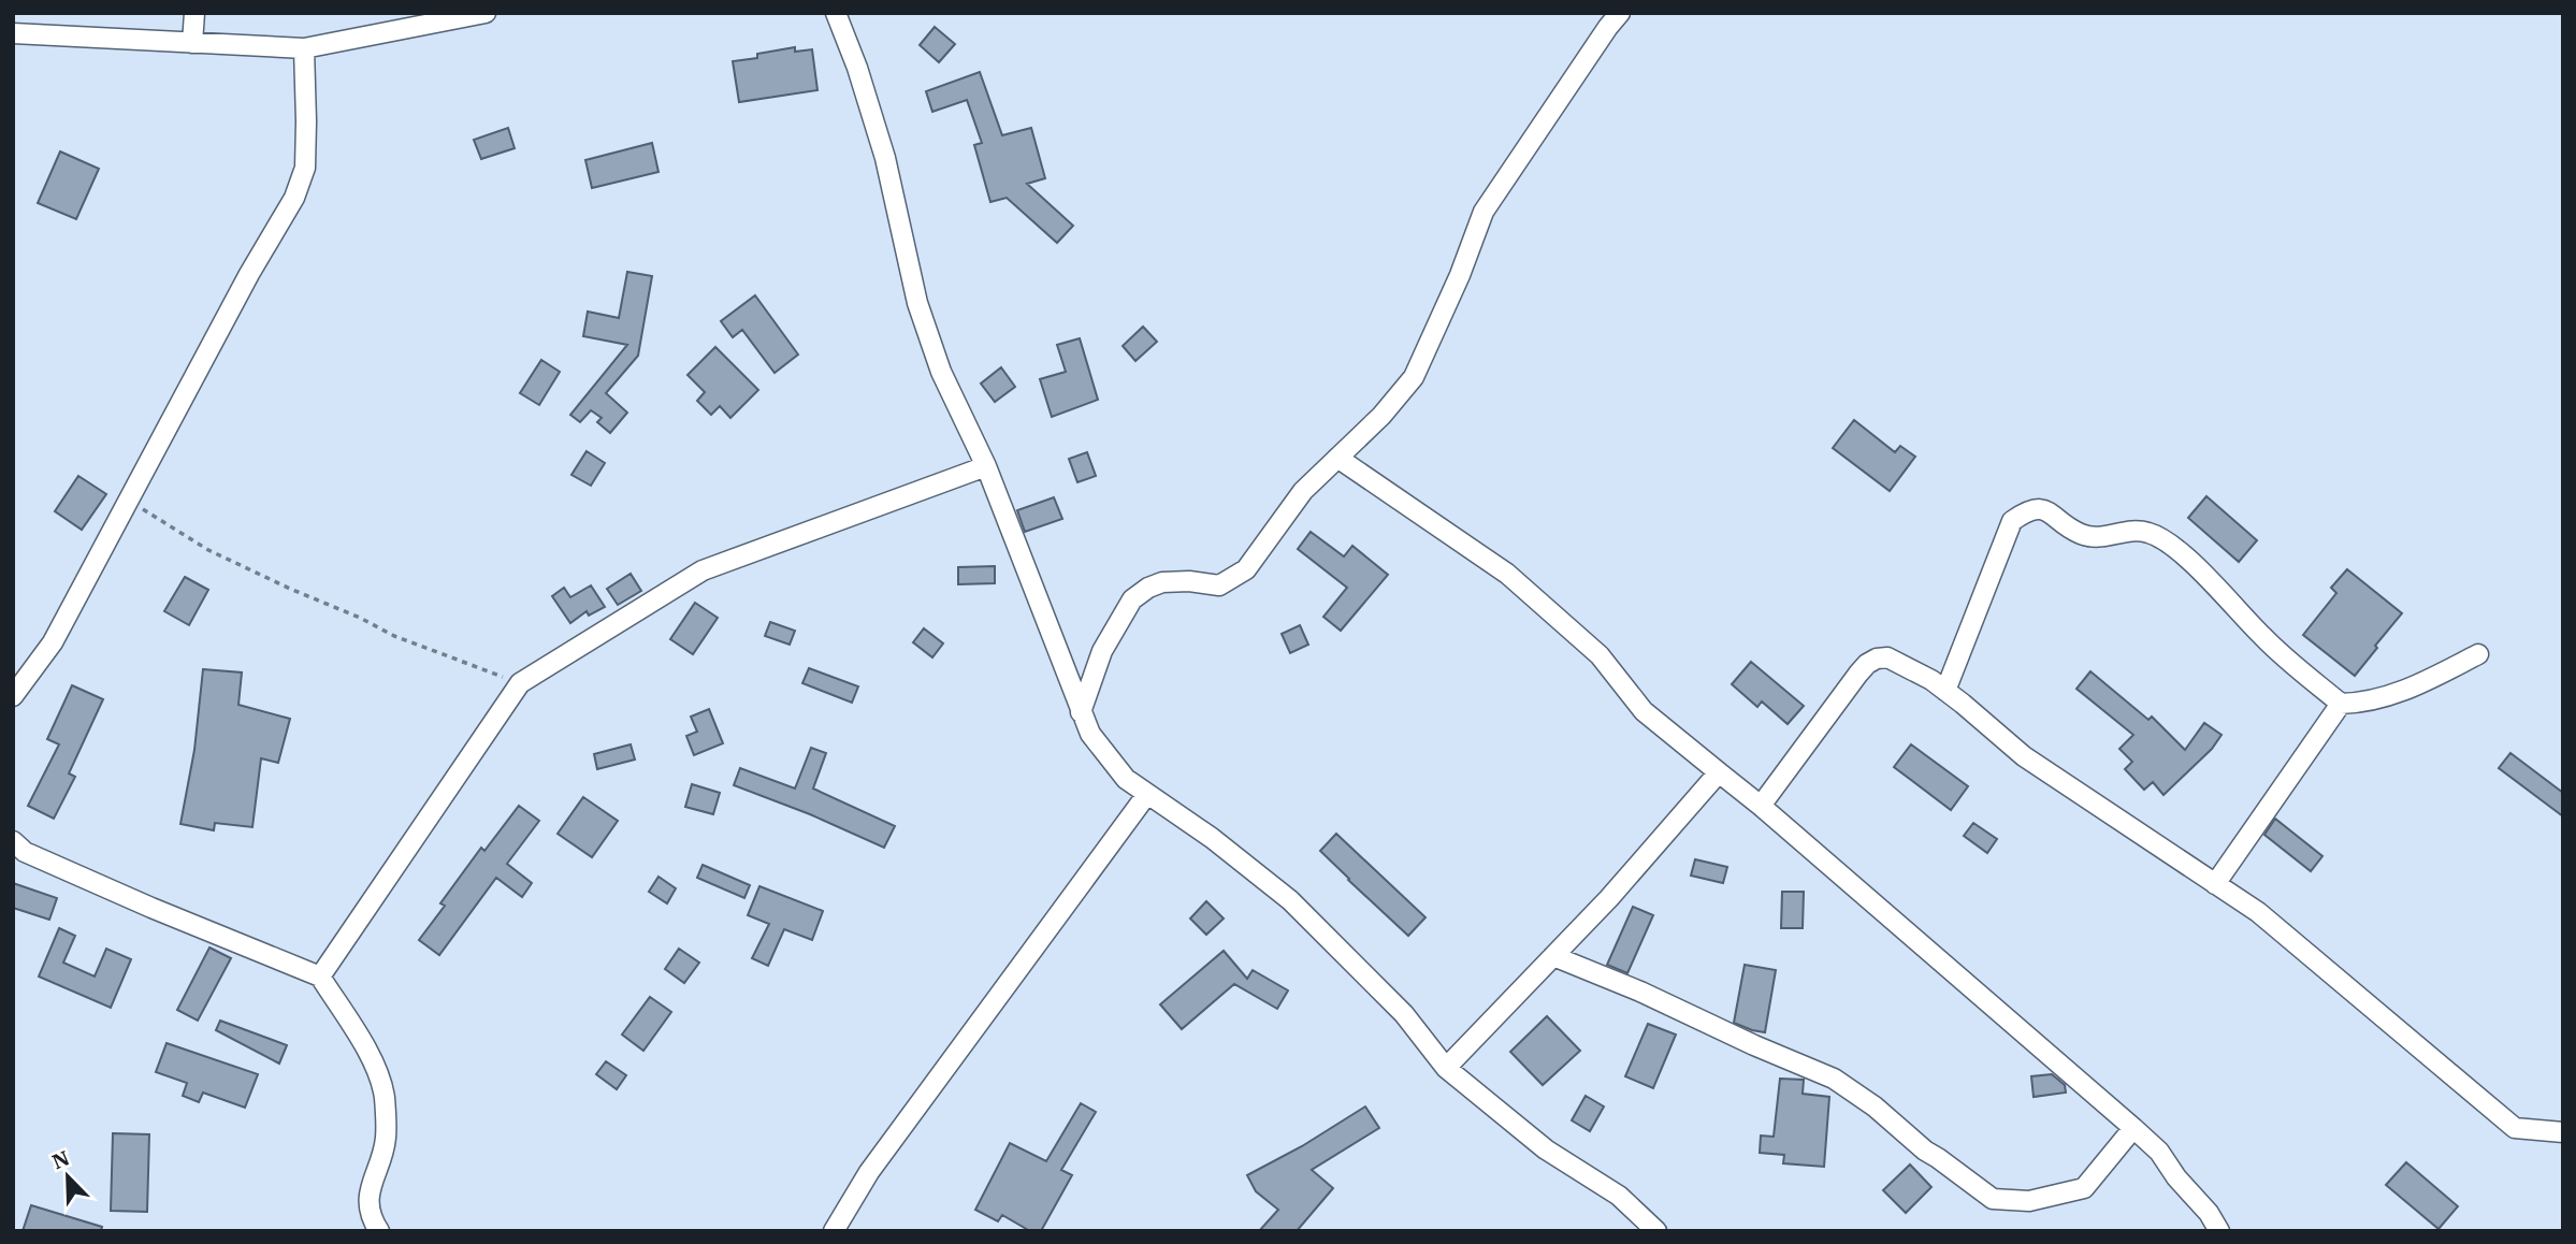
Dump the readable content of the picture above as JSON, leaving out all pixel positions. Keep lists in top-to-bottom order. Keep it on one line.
{"north":"top left"}
